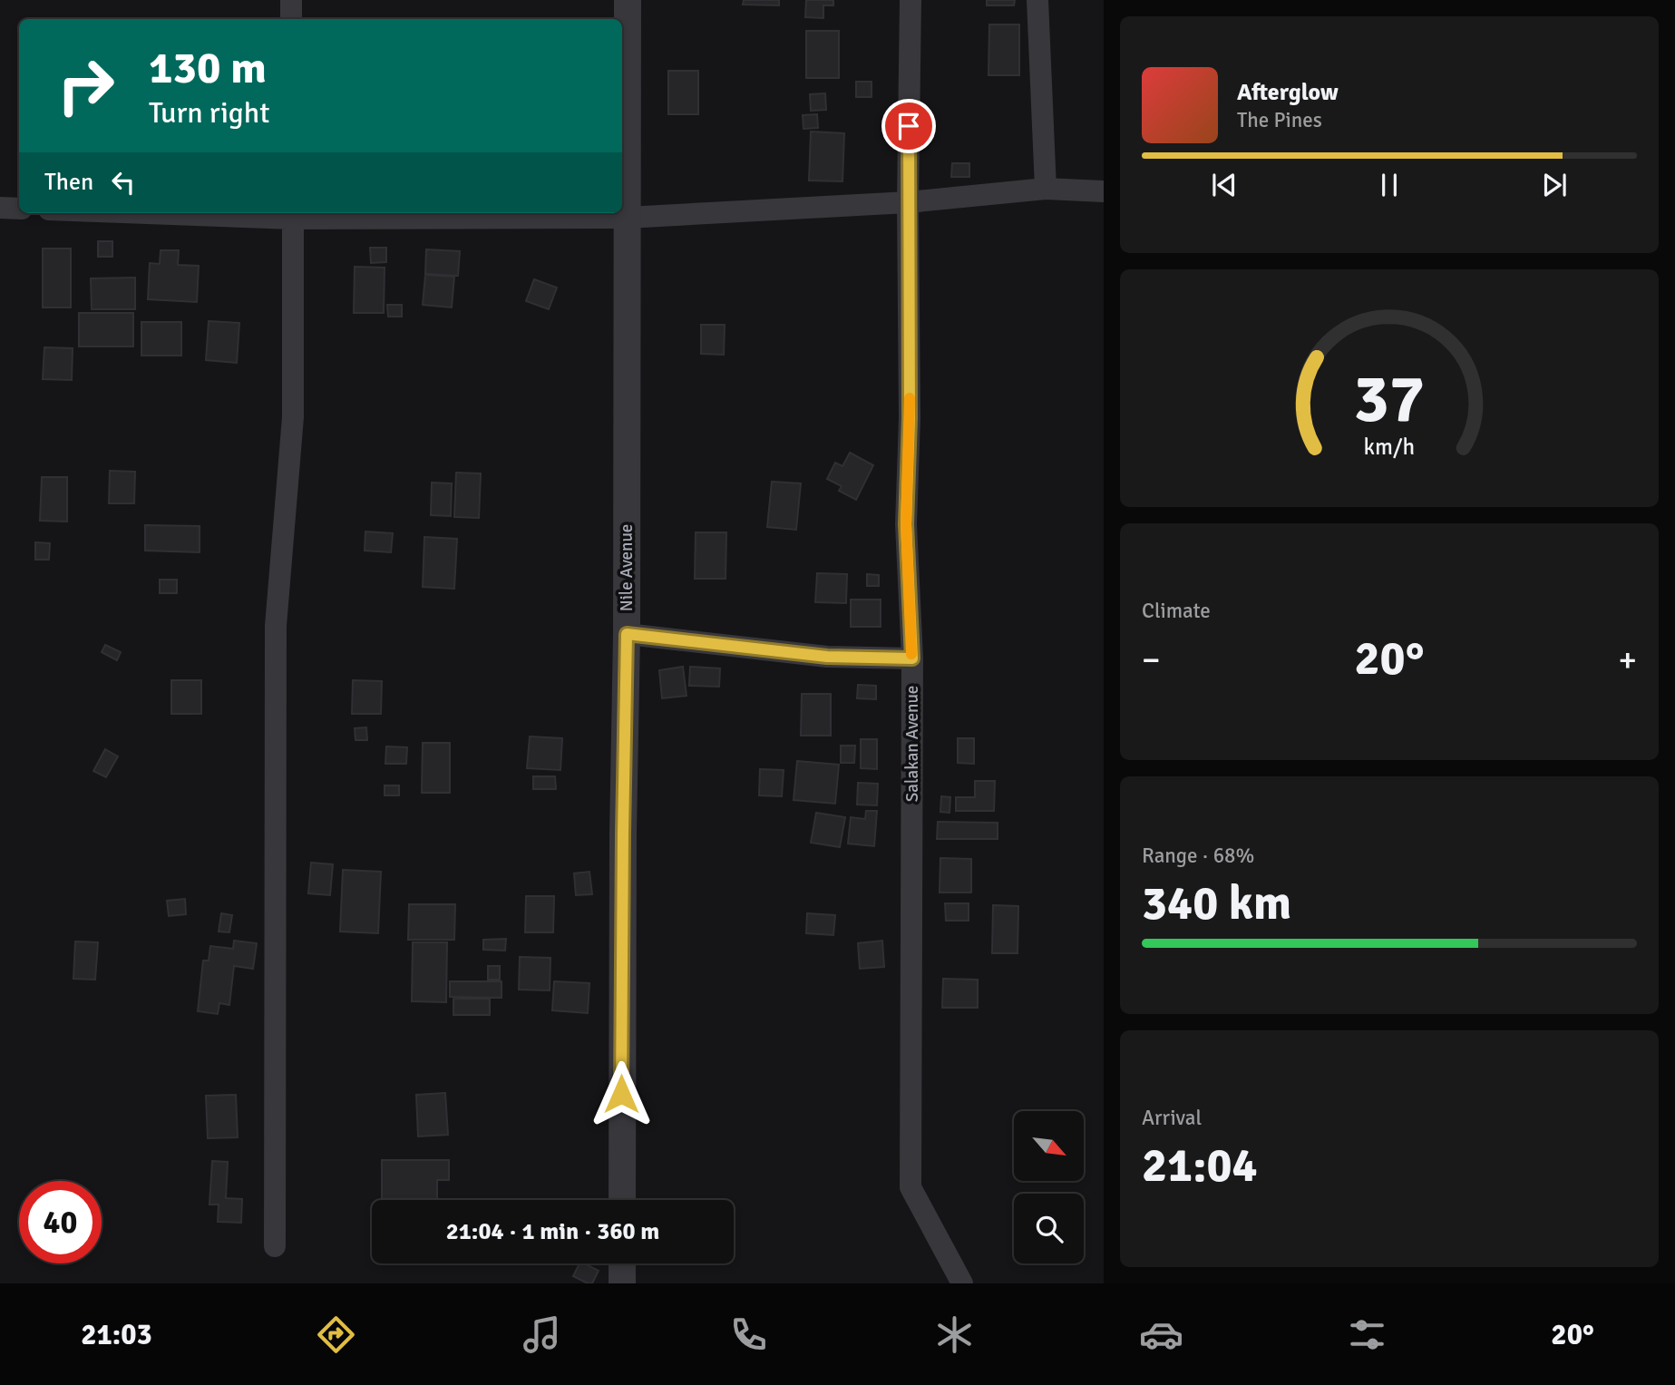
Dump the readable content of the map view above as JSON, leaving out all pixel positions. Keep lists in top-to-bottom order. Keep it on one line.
{"streets":{"street":["Nile Avenue","Salakan Avenue"]},"north":"bottom right","page":{"turn":["130 m","Turn right"],"song":["Afterglow","The Pines"],"then":"Then","tile":["Climate",["Range · 68%","340 km"],["Arrival","21:04"]],"heat":["−","20°","+"],"limit":"40","trip":"21:04 · 1 min · 360 m","tabs":["21:03","20°"],"gauge":["37","km/h"]}}
